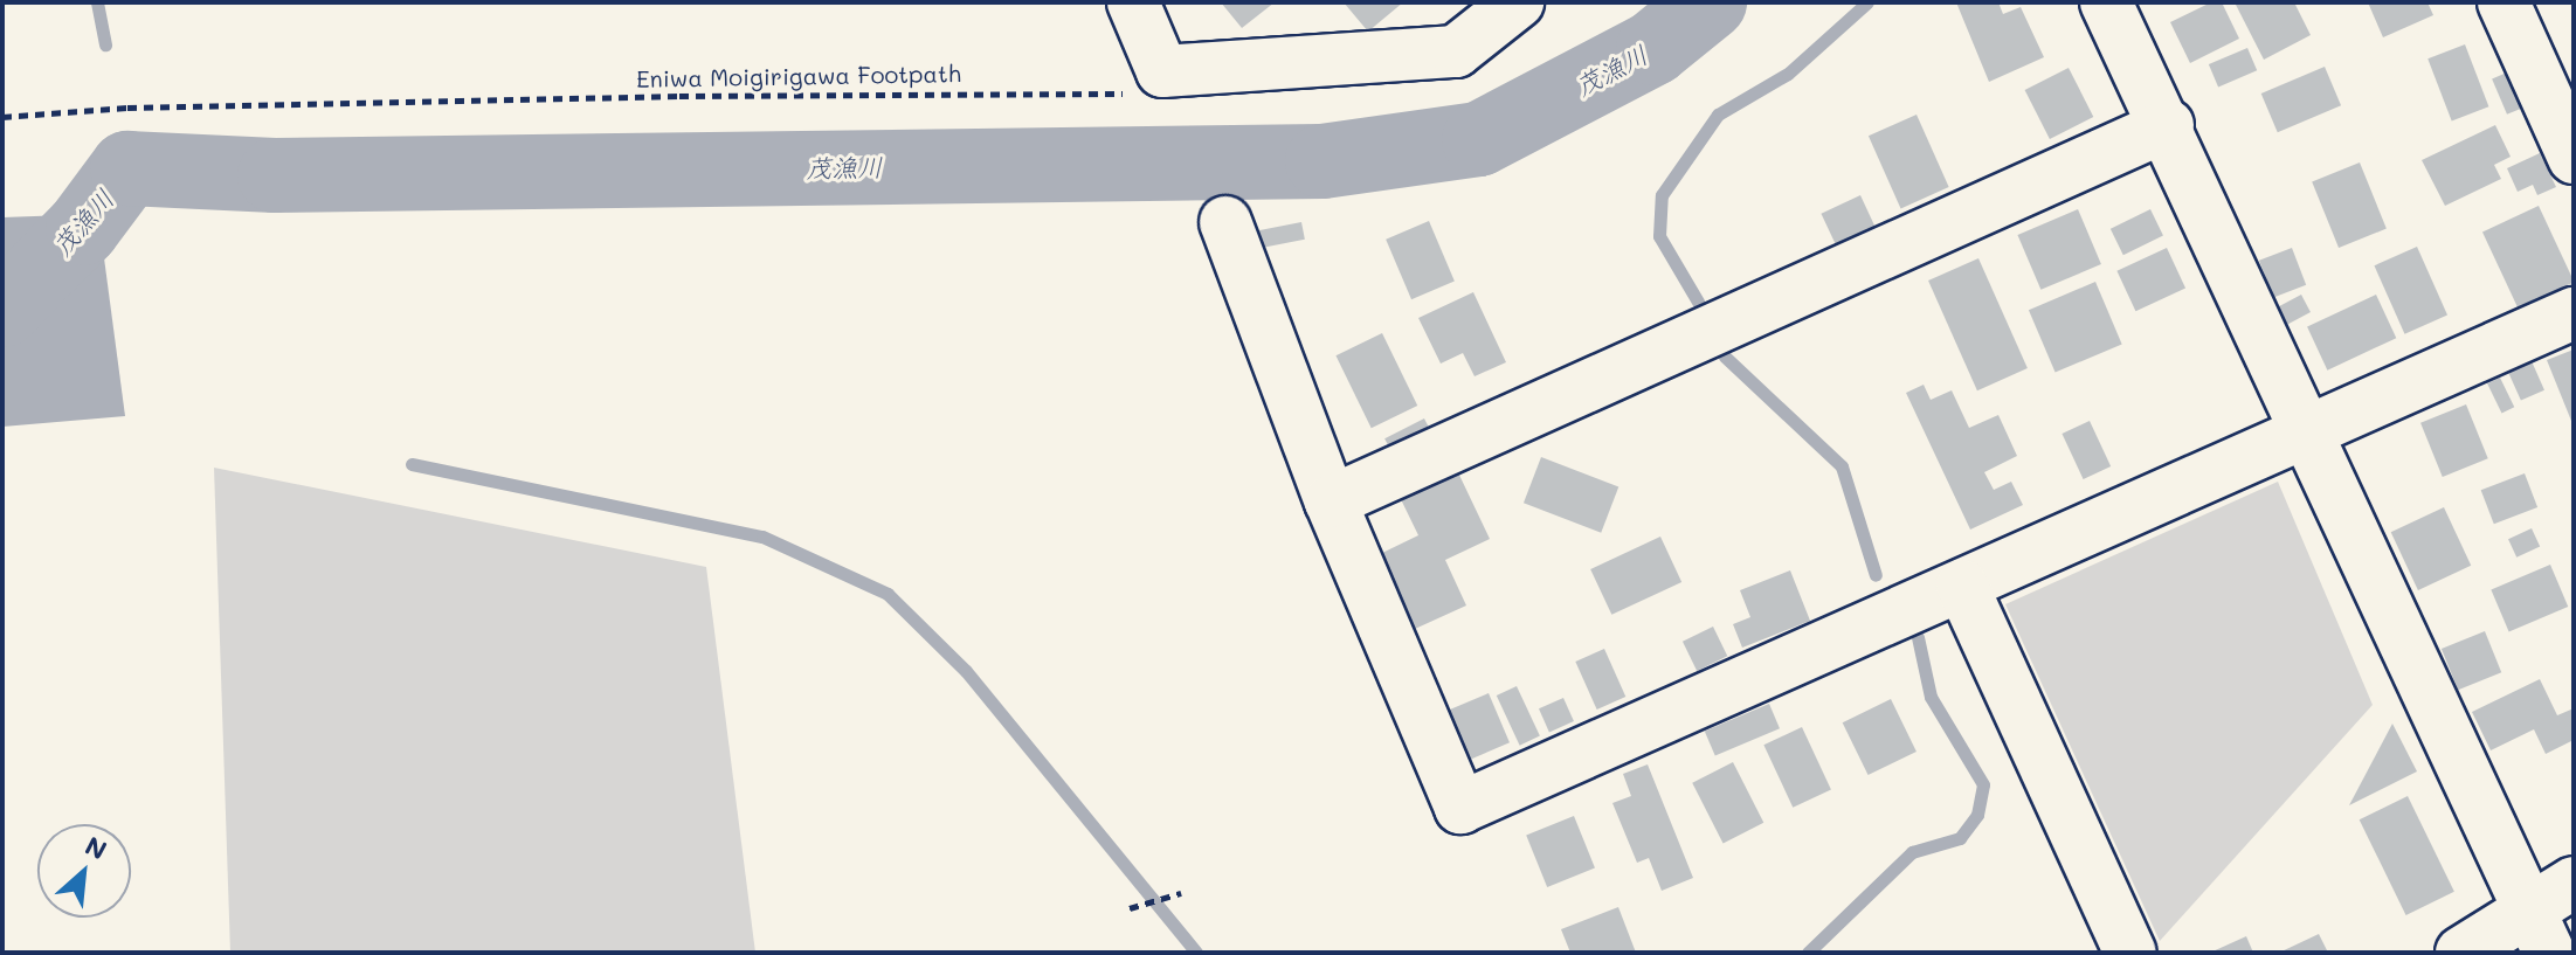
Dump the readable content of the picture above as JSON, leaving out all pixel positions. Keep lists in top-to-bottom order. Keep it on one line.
{"streets":{"path":["Eniwa Moigirigawa Footpath"]},"water":["茂漁川"],"north":"top right"}
